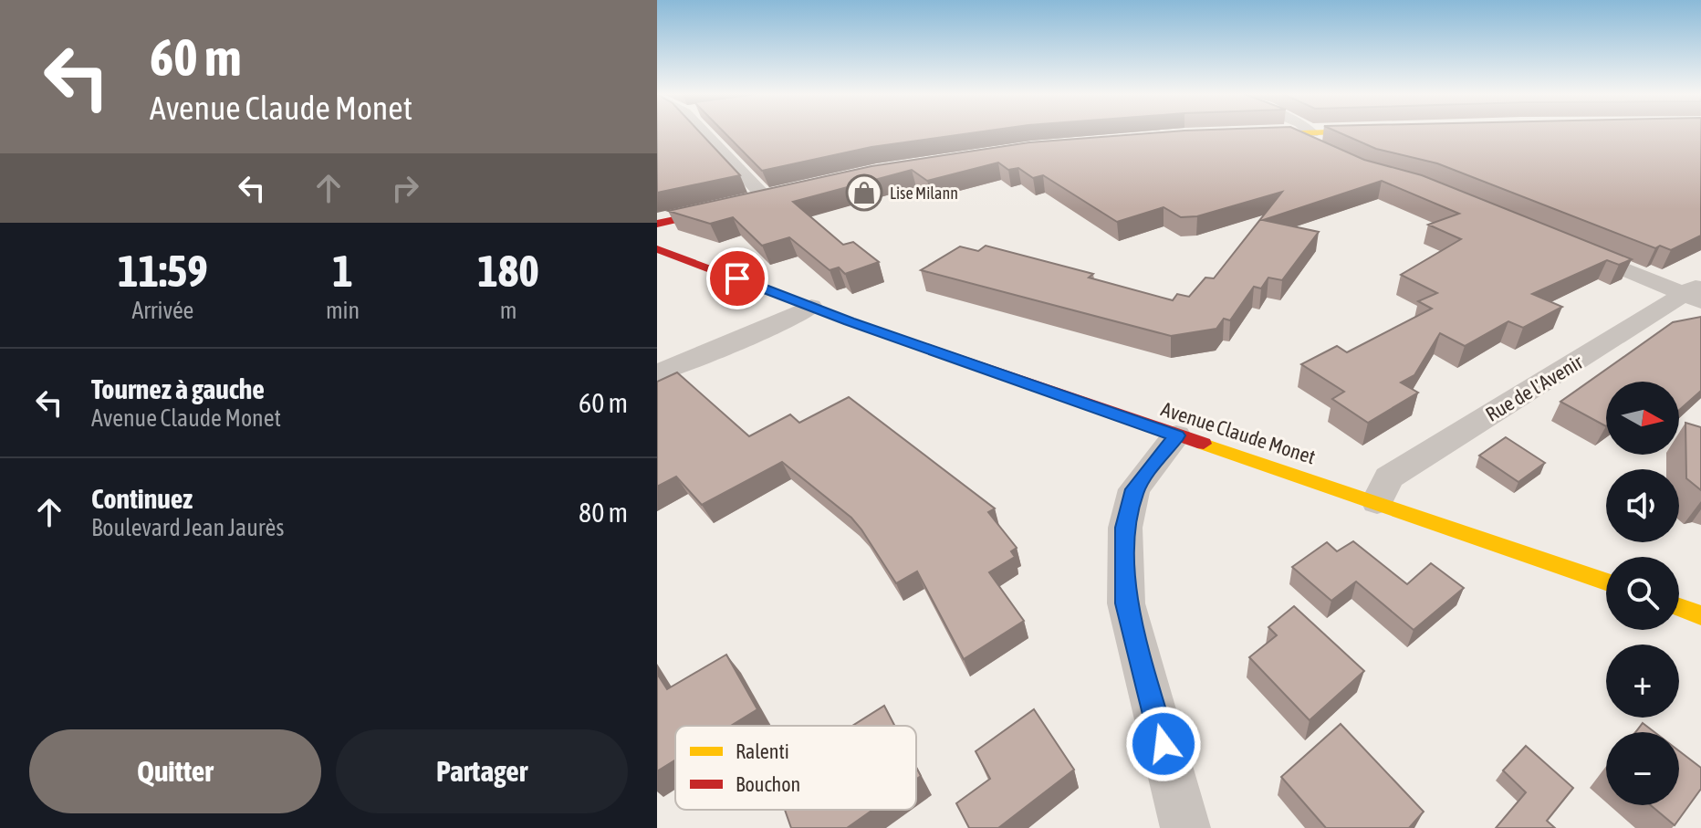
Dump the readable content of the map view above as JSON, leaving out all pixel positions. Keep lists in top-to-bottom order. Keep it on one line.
{"streets":{"street":["Rue de l'Avenir","Avenue Claude Monet"]},"crossings":[["Rue de l'Avenir","Avenue Claude Monet"]],"places":{"shop":["Lise Milann"]},"legend":["Ralenti","Bouchon"],"north":"right","page":{"turn":["60 m","Avenue Claude Monet"],"eta":["11:59","Arrivée","1","min","180","m"],"list":[{"name":"Tournez à gauche","note":"Avenue Claude Monet","value":"60 m"},{"name":"Continuez","note":"Boulevard Jean Jaurès","value":"80 m"}],"map_buttons":["+","−"],"buttons":["Quitter","Partager"]}}
